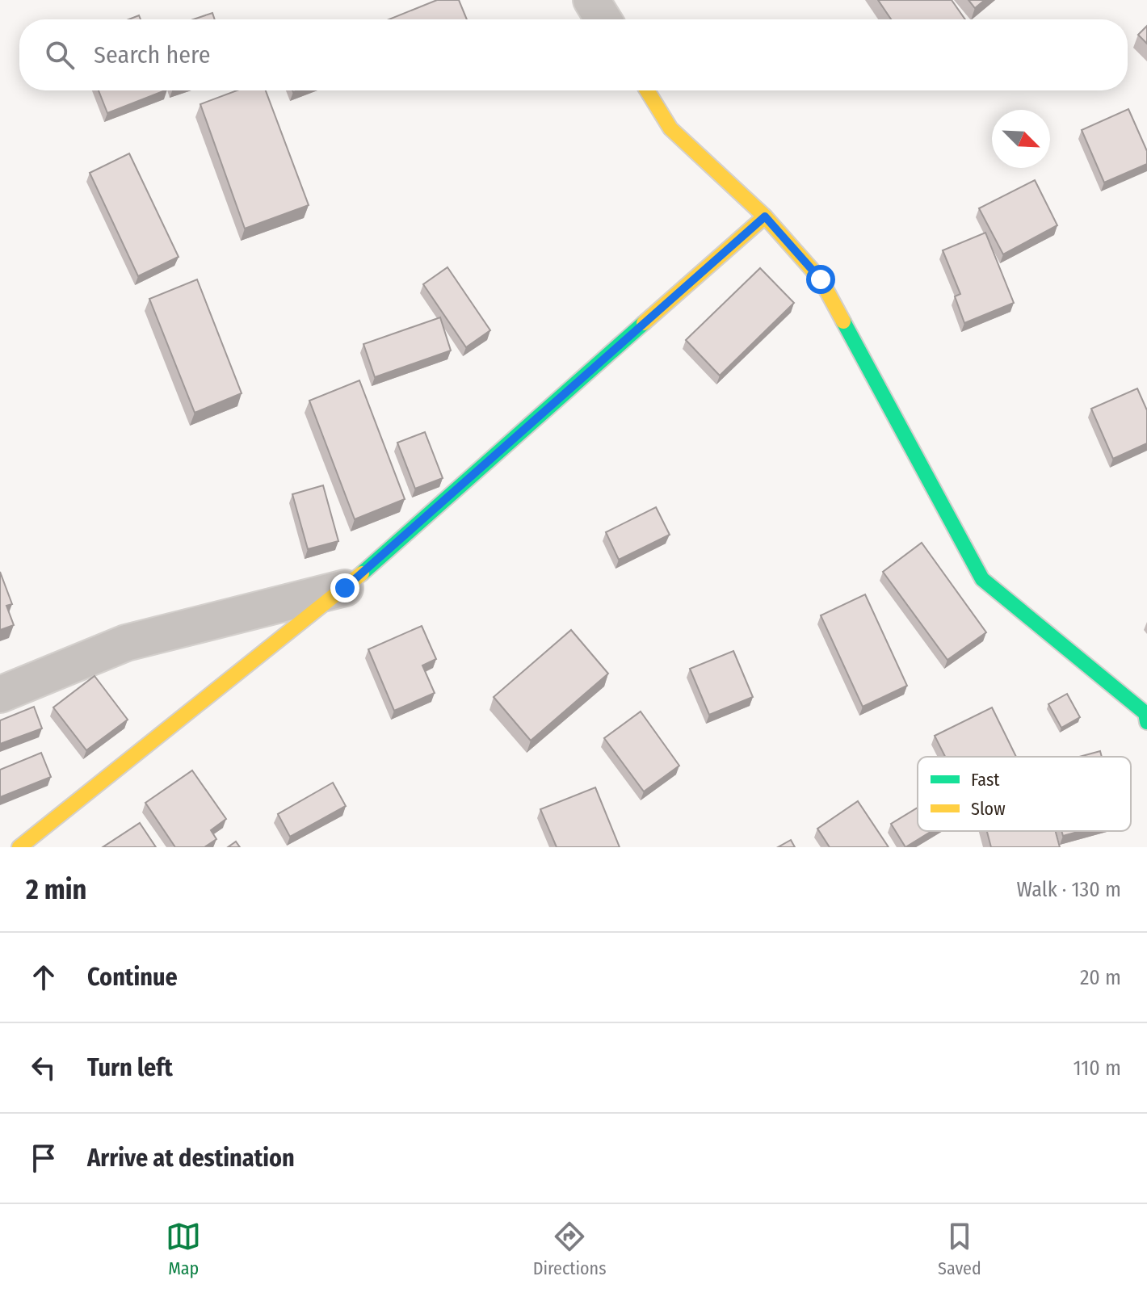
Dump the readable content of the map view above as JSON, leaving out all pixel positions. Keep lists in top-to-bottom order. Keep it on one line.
{"legend":["Fast","Slow"],"north":"bottom right","page":{"search":"Search here","heading":["2 min","Walk · 130 m"],"list":[["Continue","20 m"],["Turn left","110 m"],"Arrive at destination"],"nav":["Map","Directions","Saved"]}}
